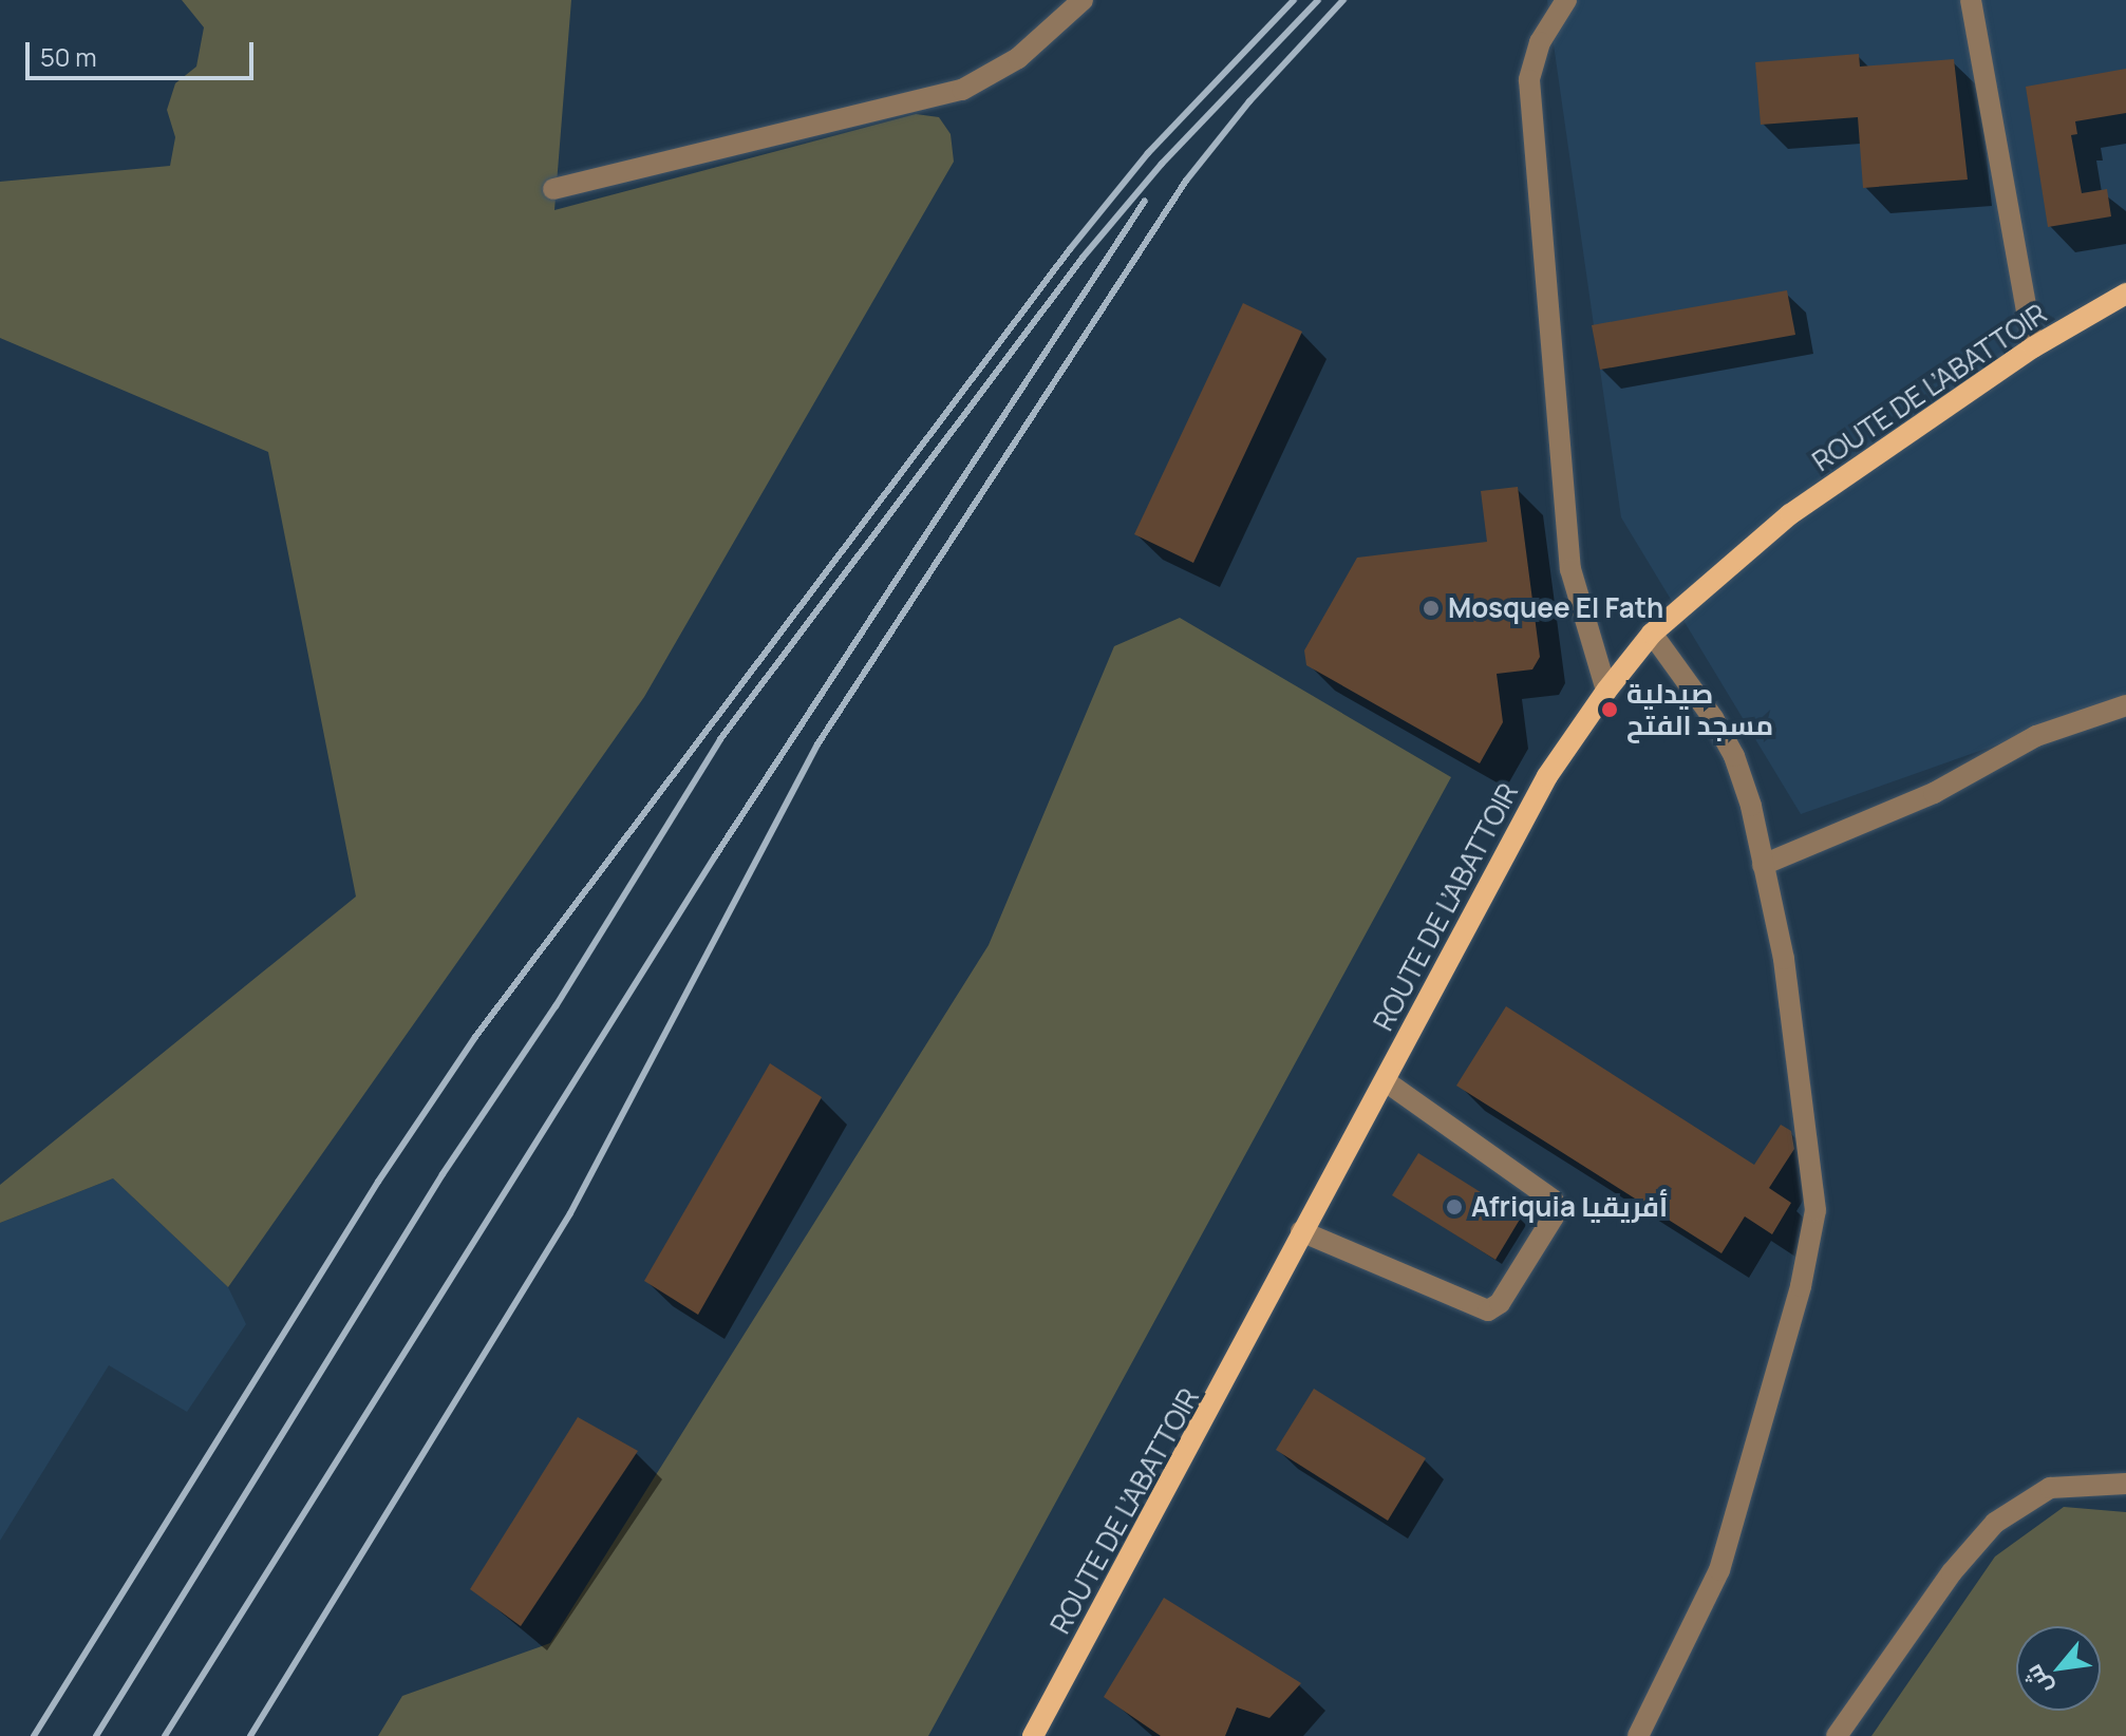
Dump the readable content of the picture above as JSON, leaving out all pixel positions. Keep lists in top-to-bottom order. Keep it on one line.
{"streets":{"main road":["ROUTE DE L’ABATTOIR"]},"places":["Mosquee El Fath","صيدلية مسجد الفتح","Afriquia أفريقيا"],"scale_bar":"50 m","north":"bottom left"}
